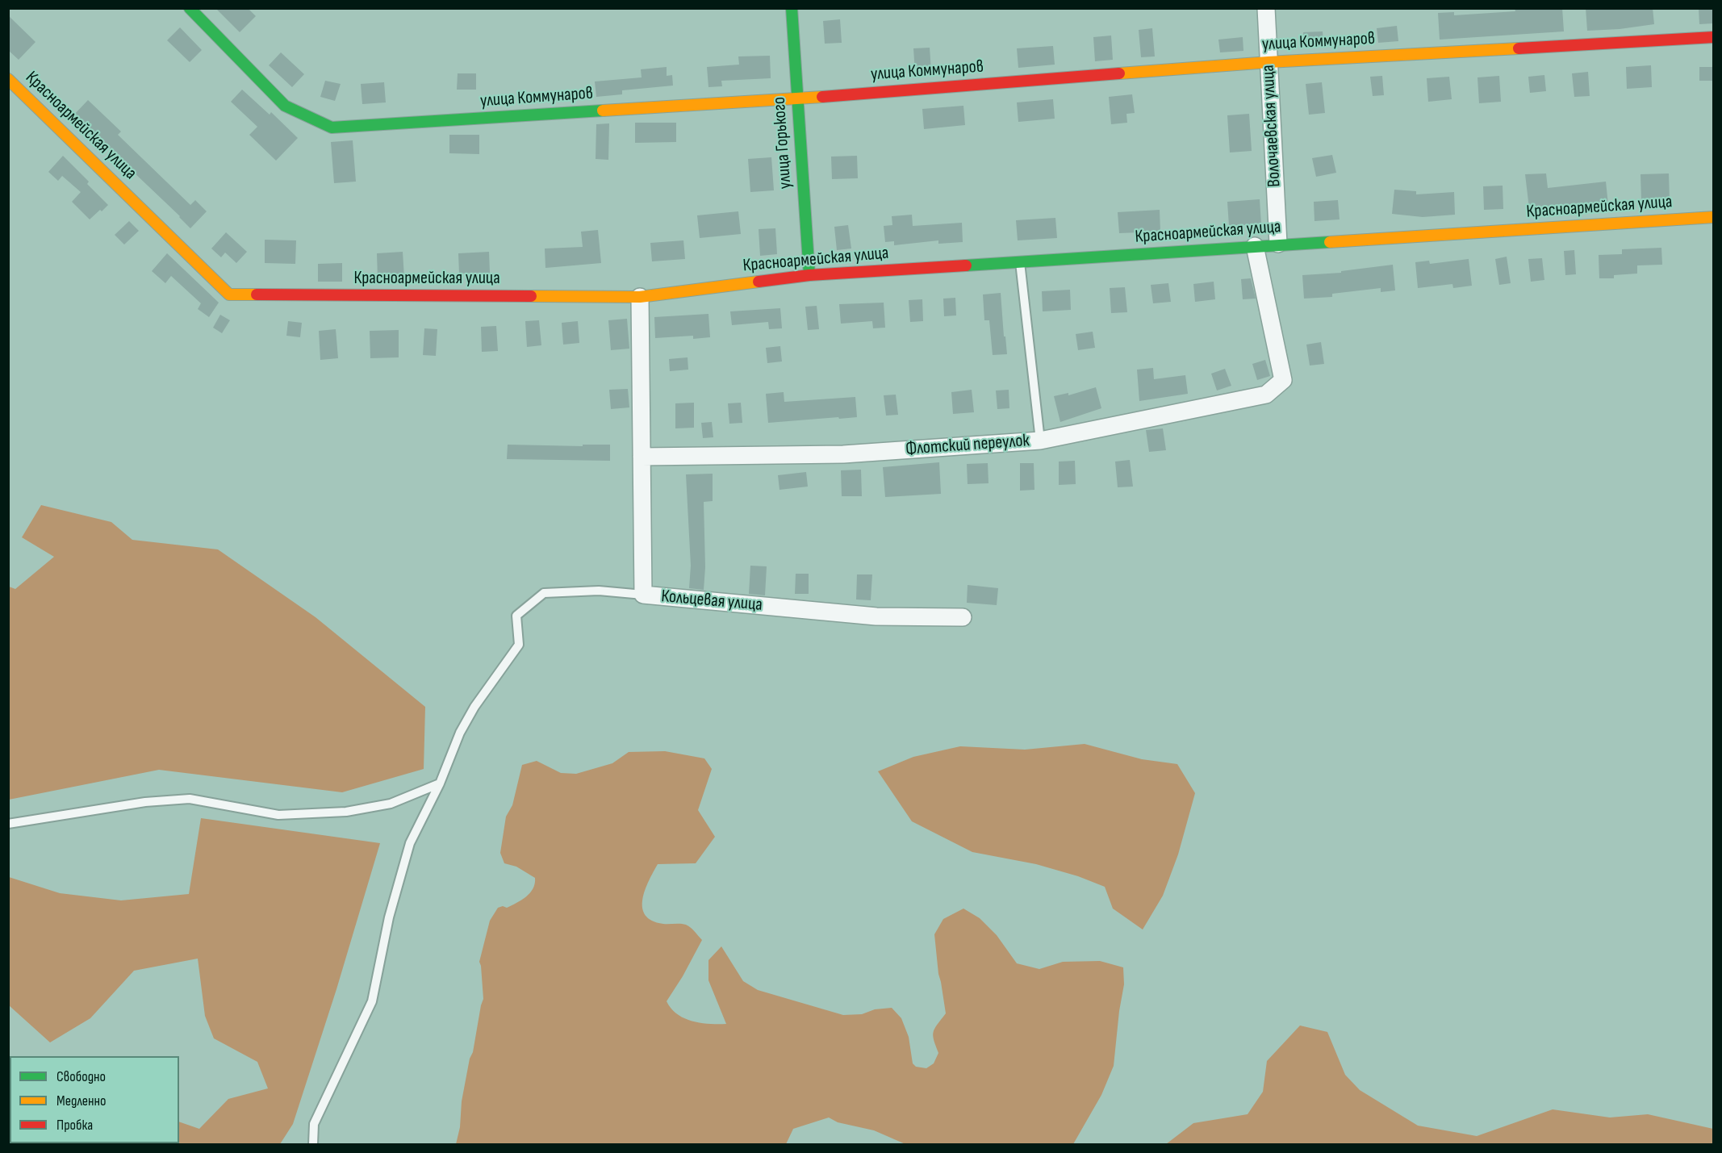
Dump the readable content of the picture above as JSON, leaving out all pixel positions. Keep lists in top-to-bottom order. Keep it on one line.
{"streets":{"street":["улица Коммунаров","Красноармейская улица","Волочаевская улица","улица Горького","Флотский переулок","Кольцевая улица"]},"crossings":[["улица Коммунаров","Волочаевская улица"],["улица Коммунаров","улица Горького"],["Красноармейская улица","Волочаевская улица"],["Красноармейская улица","улица Горького"],["Красноармейская улица","Флотский переулок"],["Красноармейская улица","Кольцевая улица"],["Флотский переулок","Кольцевая улица"]],"legend":["Свободно","Медленно","Пробка"]}
